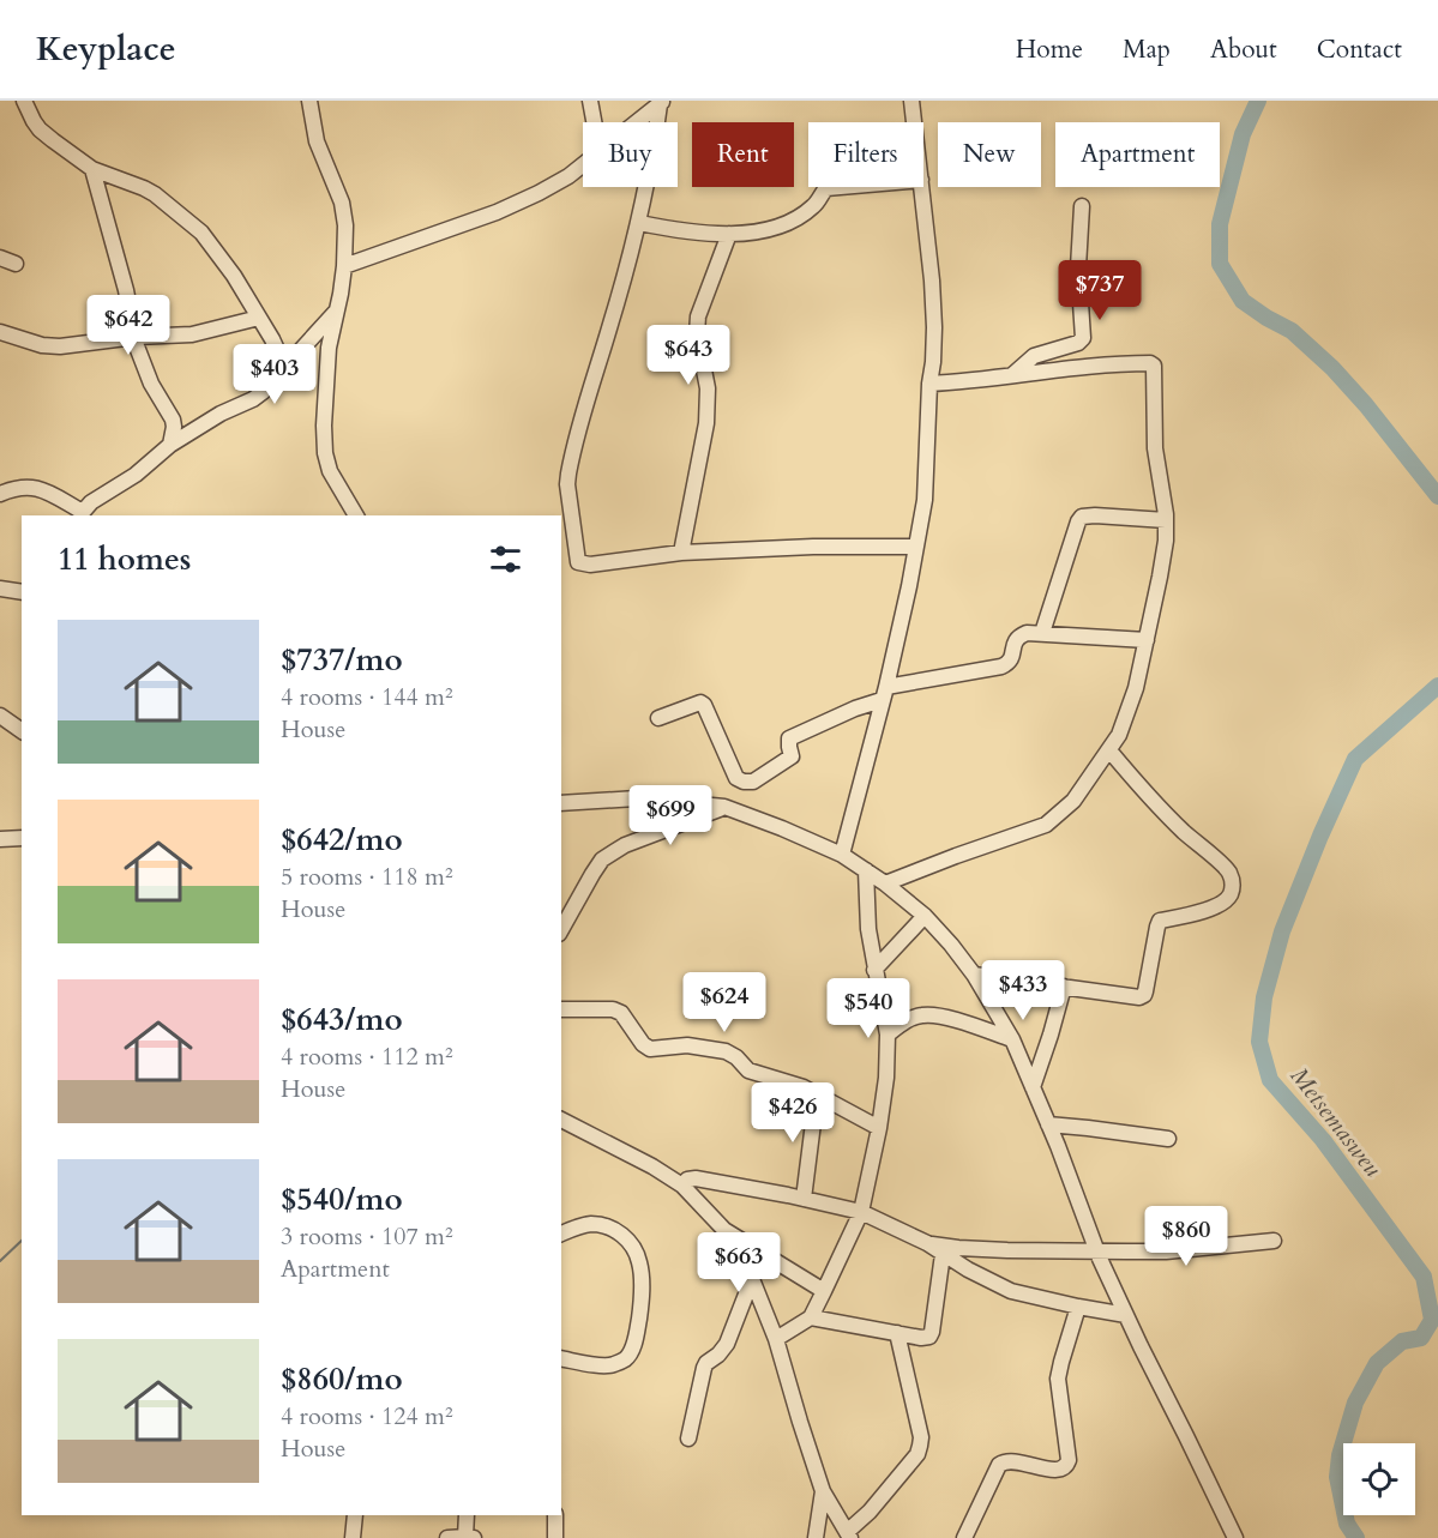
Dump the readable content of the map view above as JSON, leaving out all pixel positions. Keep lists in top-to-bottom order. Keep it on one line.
{"water":["Metsemasweu"],"page":{"header":"Keyplace","nav":["Home","Map","About","Contact"],"chip":["Buy","Rent","Filters","New","Apartment"],"price":["$737","$642","$643","$403","$699","$433","$624","$540","$426","$860","$663"],"heading":"11 homes","list":[{"name":"$737/mo","note":"4 rooms · 144 m² · House"},{"name":"$642/mo","note":"5 rooms · 118 m² · House"},{"name":"$643/mo","note":"4 rooms · 112 m² · House"},{"name":"$540/mo","note":"3 rooms · 107 m² · Apartment"},{"name":"$860/mo","note":"4 rooms · 124 m² · House"}]}}
